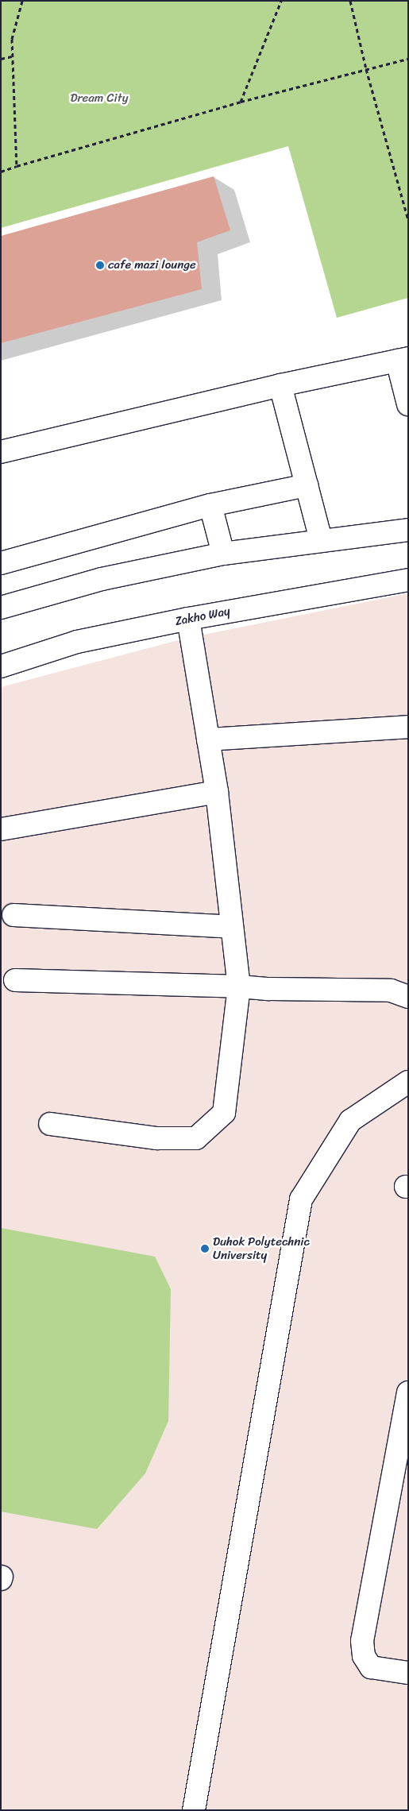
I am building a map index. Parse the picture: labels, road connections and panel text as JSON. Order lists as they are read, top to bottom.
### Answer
{
  "streets": {
    "main road": ["Zakho Way"]
  },
  "parks": ["Dream City"],
  "places": ["cafe mazi lounge", "Duhok Polytechnic University"]
}
